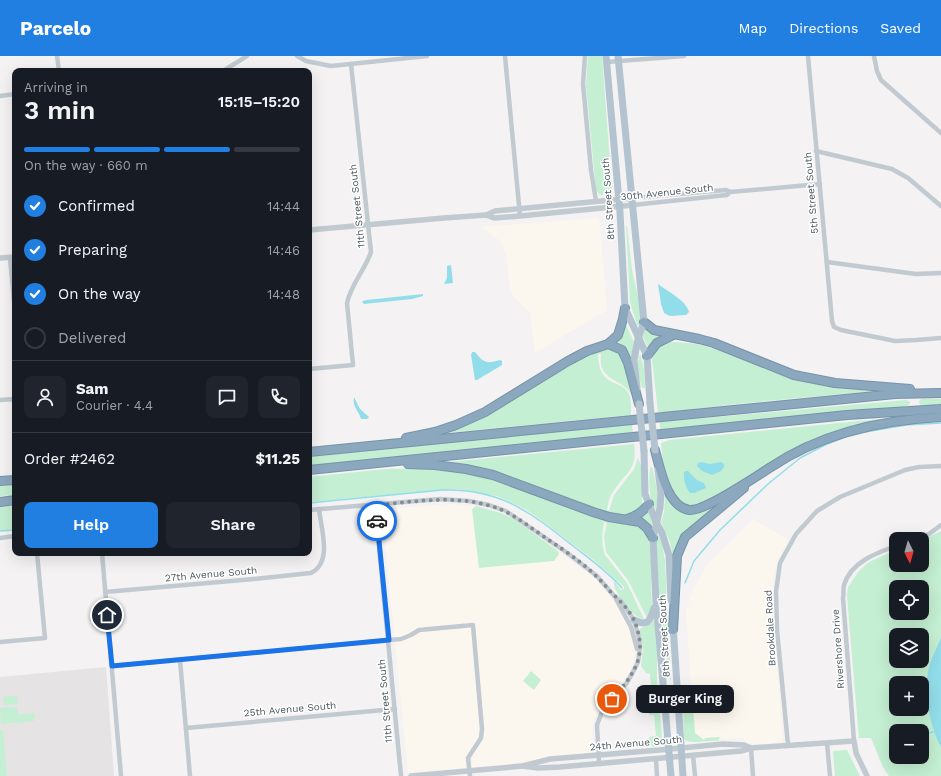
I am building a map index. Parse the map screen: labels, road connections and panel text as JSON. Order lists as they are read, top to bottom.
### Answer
{
  "streets": {
    "main road": ["8th Street South"],
    "street": [
      "30th Avenue South",
      "5th Street South",
      "11th Street South",
      "27th Avenue South",
      "Brookdale Road",
      "Rivershore Drive",
      "25th Avenue South",
      "24th Avenue South"
    ]
  },
  "crossings": [
    ["30th Avenue South", "5th Street South"],
    ["30th Avenue South", "8th Street South"],
    ["30th Avenue South", "11th Street South"],
    ["8th Street South", "24th Avenue South"],
    ["11th Street South", "25th Avenue South"],
    ["Brookdale Road", "24th Avenue South"],
    ["Rivershore Drive", "24th Avenue South"]
  ],
  "places": ["Burger King"],
  "north": "bottom",
  "page": {
    "header": "Parcelo",
    "nav": ["Map", "Directions", "Saved"],
    "heading": ["3 min", "Arriving in", "15:15–15:20"],
    "panel": [
      "Sam",
      "Courier · 4.4",
      "Order #2462",
      "$11.25"
    ],
    "bar": "On the way · 660 m",
    "list": [
      ["Confirmed", "14:44"],
      ["Preparing", "14:46"],
      ["On the way", "14:48"],
      "Delivered"
    ],
    "buttons": ["Help", "Share"],
    "map_buttons": ["+", "−"],
    "bubble": "Burger King"
  }
}
